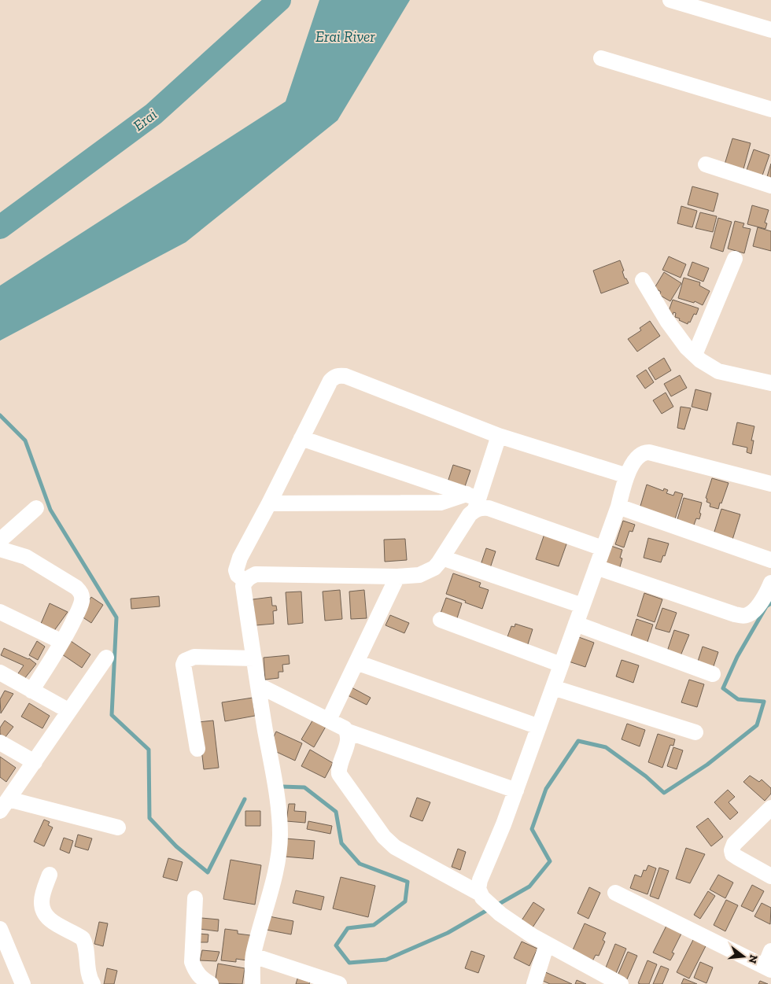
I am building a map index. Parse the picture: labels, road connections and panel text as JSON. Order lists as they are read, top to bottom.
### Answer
{
  "water": ["Erai River", "Erai"],
  "north": "right"
}
